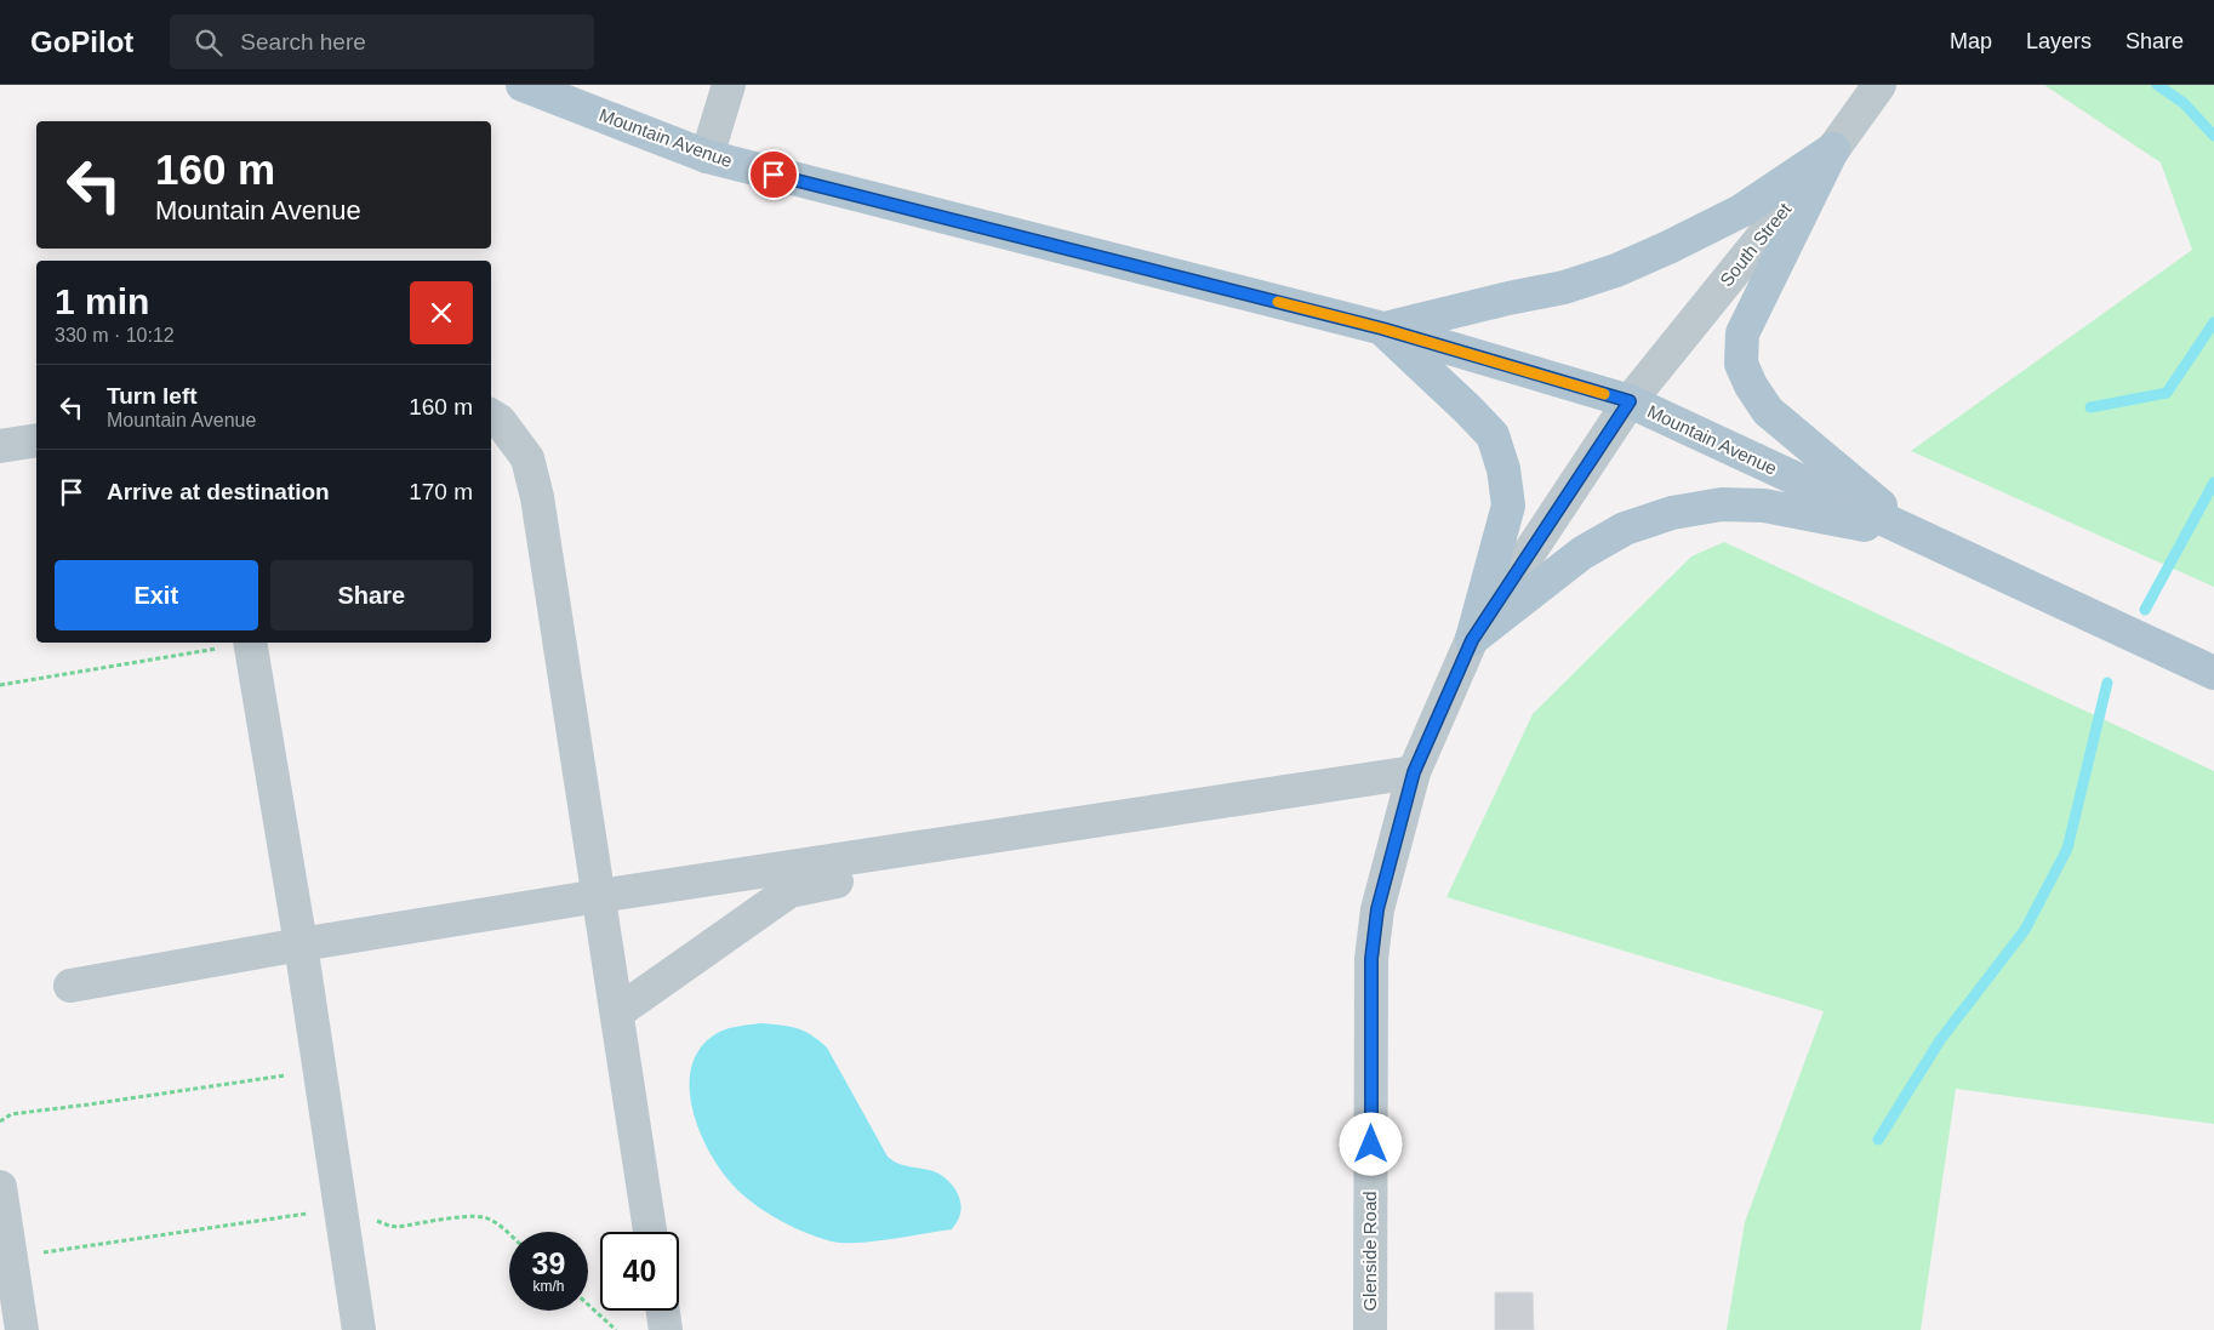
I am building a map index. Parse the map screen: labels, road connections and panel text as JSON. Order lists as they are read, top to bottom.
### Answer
{
  "streets": {
    "main road": ["Mountain Avenue"],
    "street": ["South Street", "Glenside Road"]
  },
  "crossings": [
    ["Mountain Avenue", "South Street"],
    ["Mountain Avenue", "Glenside Road"],
    ["South Street", "Glenside Road"]
  ],
  "page": {
    "header": "GoPilot",
    "search": "Search here",
    "nav": ["Map", "Layers", "Share"],
    "turn": ["160 m", "Mountain Avenue"],
    "heading": ["1 min", "330 m · 10:12"],
    "list": [
      {
        "name": "Turn left",
        "note": "Mountain Avenue",
        "value": "160 m"
      },
      {
        "name": "Arrive at destination",
        "value": "170 m"
      }
    ],
    "buttons": ["Exit", "Share"],
    "speed": "39 km/h",
    "limit": "40"
  }
}
